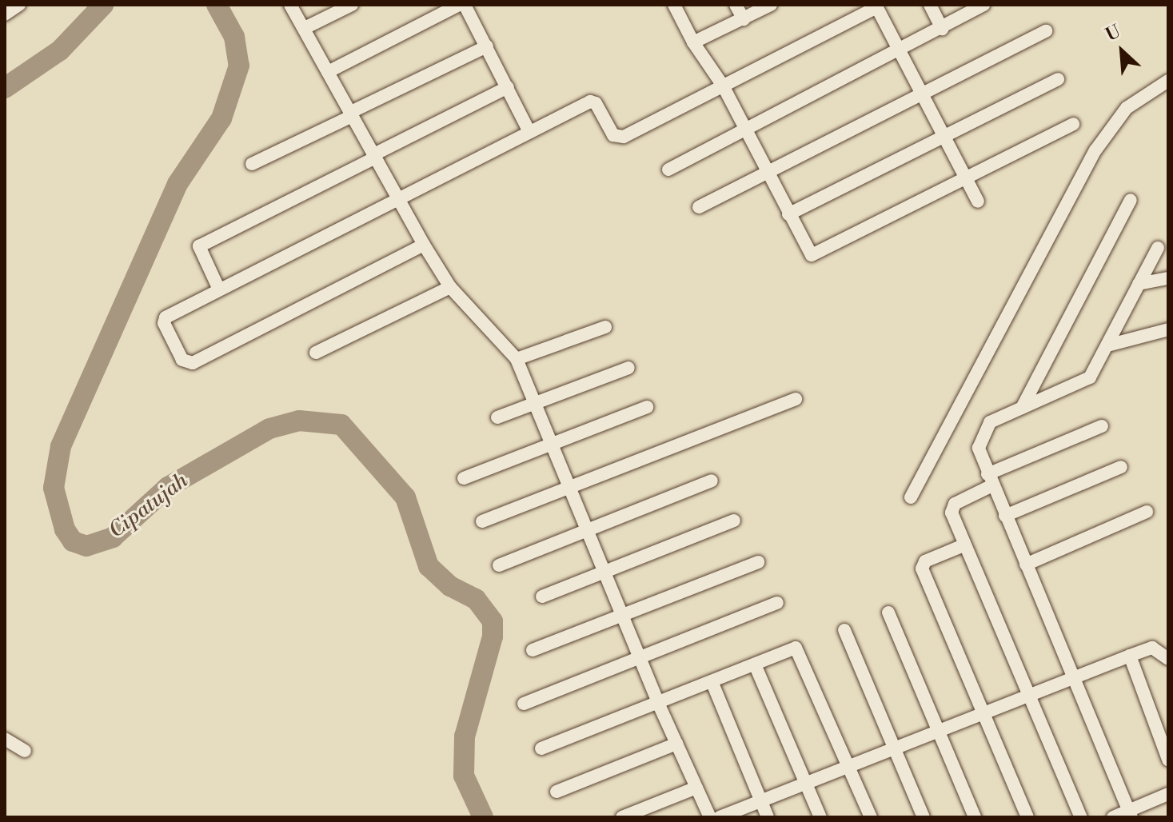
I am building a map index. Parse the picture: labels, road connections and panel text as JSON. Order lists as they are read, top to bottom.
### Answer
{
  "water": ["Cipatujah"],
  "north": "top left"
}
